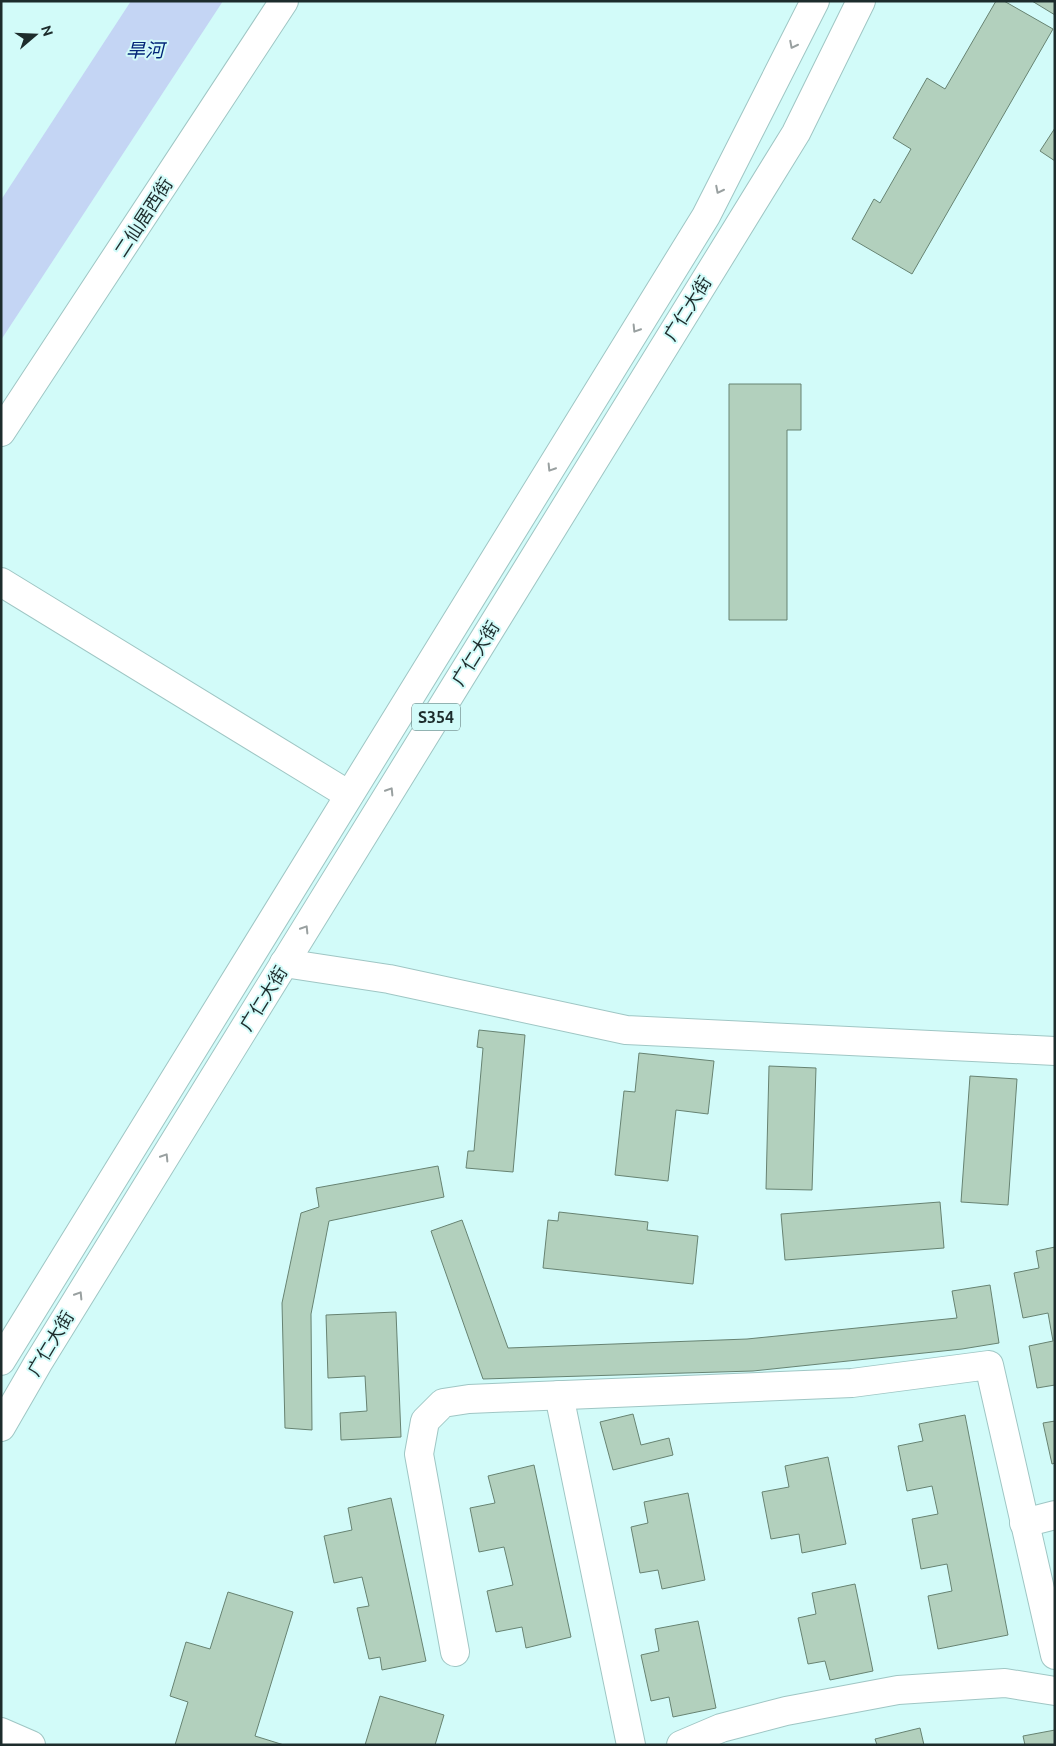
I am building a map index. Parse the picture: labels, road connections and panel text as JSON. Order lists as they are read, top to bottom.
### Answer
{
  "streets": {
    "main road": ["二仙居西街", "广仁大街", "S354"]
  },
  "water": ["旱河"],
  "north": "right"
}
